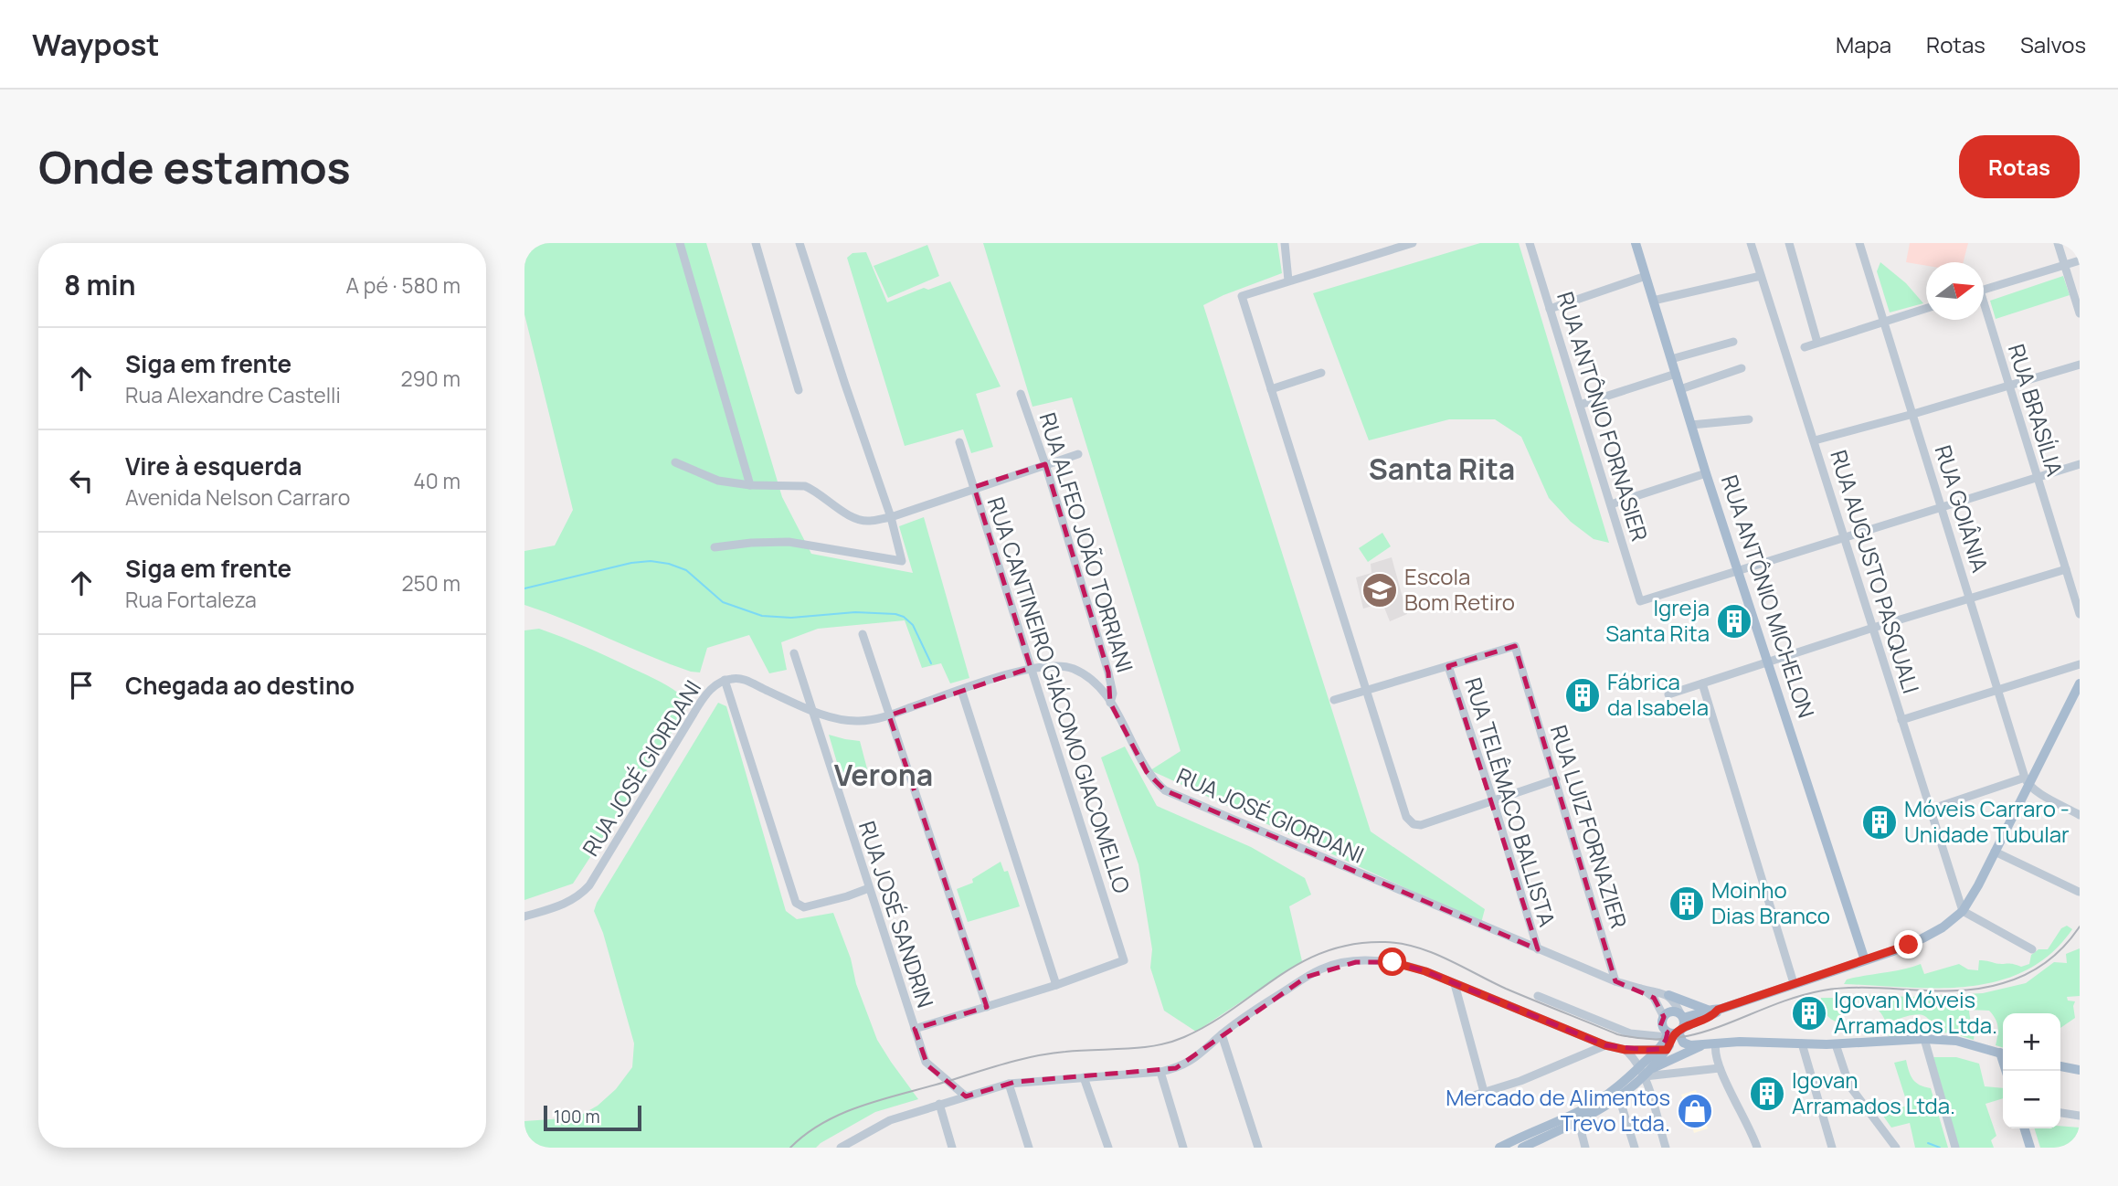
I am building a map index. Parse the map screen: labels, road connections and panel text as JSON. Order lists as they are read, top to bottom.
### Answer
{
  "streets": {
    "main road": ["RUA ANTÔNIO MICHELON"],
    "street": [
      "RUA BRASÍLIA",
      "RUA ANTÔNIO FORNASIER",
      "RUA GOIÂNIA",
      "RUA ALFEO JOÃO TORRIANI",
      "RUA AUGUSTO PASQUALI",
      "RUA CANTINEIRO GIÁCOMO GIACOMELLO",
      "RUA JOSÉ GIORDANI",
      "RUA TELÊMACO BALLISTA",
      "RUA LUIZ FORNAZIER",
      "RUA JOSÉ SANDRIN"
    ]
  },
  "crossings": [
    ["RUA ANTÔNIO FORNASIER", "RUA ANTÔNIO MICHELON"],
    ["RUA ALFEO JOÃO TORRIANI", "RUA JOSÉ GIORDANI"],
    ["RUA CANTINEIRO GIÁCOMO GIACOMELLO", "RUA JOSÉ GIORDANI"],
    ["RUA JOSÉ GIORDANI", "RUA TELÊMACO BALLISTA"],
    ["RUA JOSÉ GIORDANI", "RUA LUIZ FORNAZIER"],
    ["RUA JOSÉ GIORDANI", "RUA JOSÉ SANDRIN"],
    ["RUA TELÊMACO BALLISTA", "RUA LUIZ FORNAZIER"]
  ],
  "districts": ["Santa Rita", "Verona"],
  "places": {
    "school or university": ["Escola Bom Retiro"],
    "building": [
      "Igreja Santa Rita",
      "Fábrica da Isabela",
      "Móveis Carraro - Unidade Tubular",
      "Moinho Dias Branco",
      "Igovan Móveis Arramados Ltda.",
      "Igovan Arramados Ltda."
    ],
    "shop": ["Mercado de Alimentos Trevo Ltda."]
  },
  "scale_bar": "100 m",
  "north": "right",
  "page": {
    "header": "Waypost",
    "nav": ["Mapa", "Rotas", "Salvos"],
    "buttons": "Rotas",
    "title": "Onde estamos",
    "heading": ["8 min", "A pé · 580 m"],
    "list": [
      ["Siga em frente", "Rua Alexandre Castelli", "290 m"],
      ["Vire à esquerda", "Avenida Nelson Carraro", "40 m"],
      ["Siga em frente", "Rua Fortaleza", "250 m"],
      "Chegada ao destino"
    ],
    "map_buttons": ["+", "−"],
    "scale": "100 m"
  }
}
